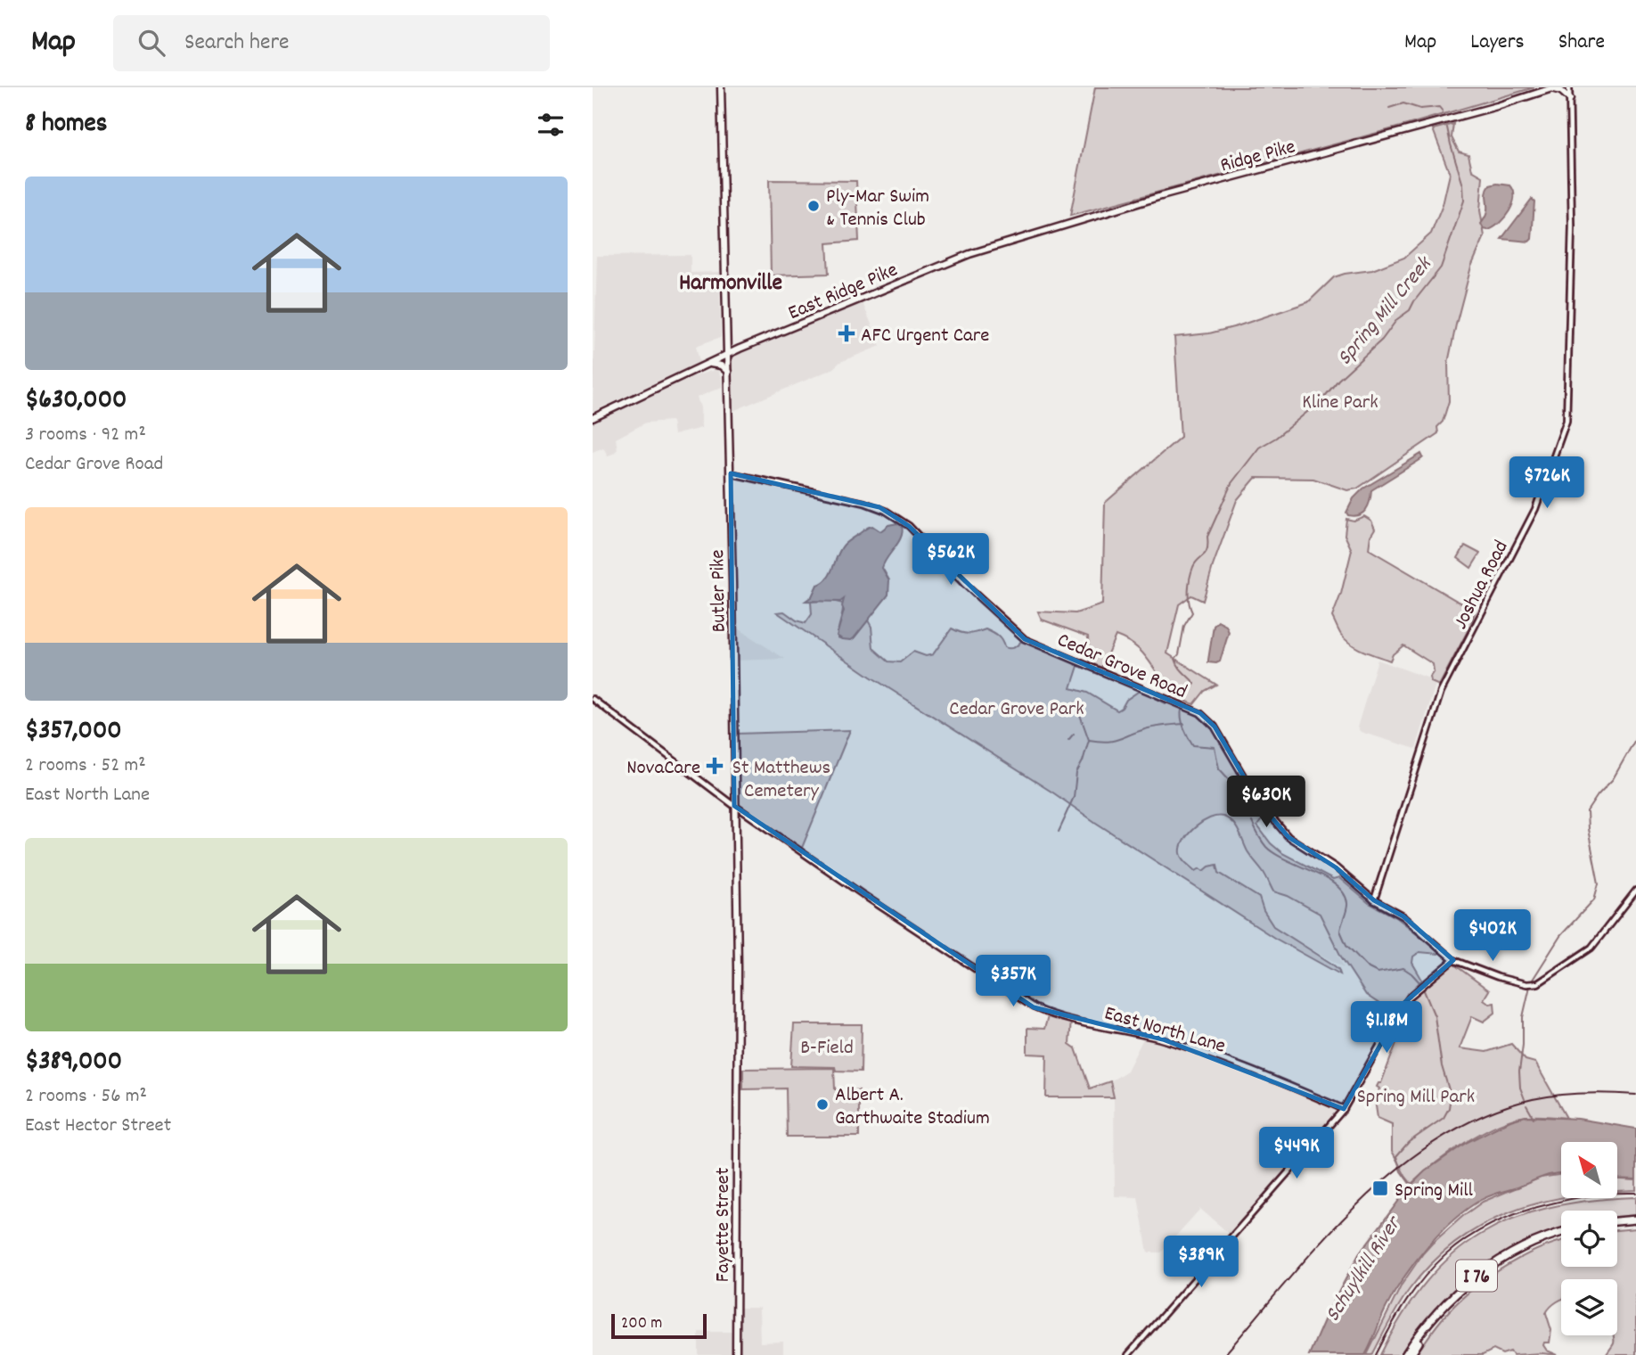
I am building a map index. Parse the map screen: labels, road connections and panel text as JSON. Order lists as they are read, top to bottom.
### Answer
{
  "streets": {
    "highway": ["I 76"],
    "main road": [
      "Ridge Pike",
      "East Ridge Pike",
      "Butler Pike",
      "Fayette Street"
    ],
    "street": ["Joshua Road", "Cedar Grove Road", "East North Lane"]
  },
  "crossings": [
    ["Ridge Pike", "East Ridge Pike"],
    ["East Ridge Pike", "Butler Pike"],
    ["Joshua Road", "Cedar Grove Road"],
    ["Butler Pike", "Cedar Grove Road"],
    ["Butler Pike", "East North Lane"],
    ["Butler Pike", "Fayette Street"]
  ],
  "districts": ["Harmonville"],
  "water": ["Spring Mill Creek", "Schuylkill River"],
  "parks": [
    "Kline Park",
    "Cedar Grove Park",
    "St Matthews Cemetery",
    "B-Field",
    "Spring Mill Park"
  ],
  "places": {
    "other": ["Ply-Mar Swim & Tennis Club", "Albert A. Garthwaite Stadium"],
    "health": ["AFC Urgent Care", "NovaCare"],
    "transit": ["Spring Mill"]
  },
  "scale_bar": "200 m",
  "north": "top left",
  "page": {
    "header": "Map",
    "search": "Search here",
    "nav": ["Map", "Layers", "Share"],
    "heading": "8 homes",
    "list": [
      {
        "name": "$630,000",
        "note": "3 rooms · 92 m² · Cedar Grove Road"
      },
      {
        "name": "$357,000",
        "note": "2 rooms · 52 m² · East North Lane"
      },
      {
        "name": "$389,000",
        "note": "2 rooms · 56 m² · East Hector Street"
      }
    ],
    "price": [
      "$726K",
      "$562K",
      "$630K",
      "$402K",
      "$357K",
      "$1.18M",
      "$449K",
      "$389K"
    ],
    "scale": "200 m"
  }
}
